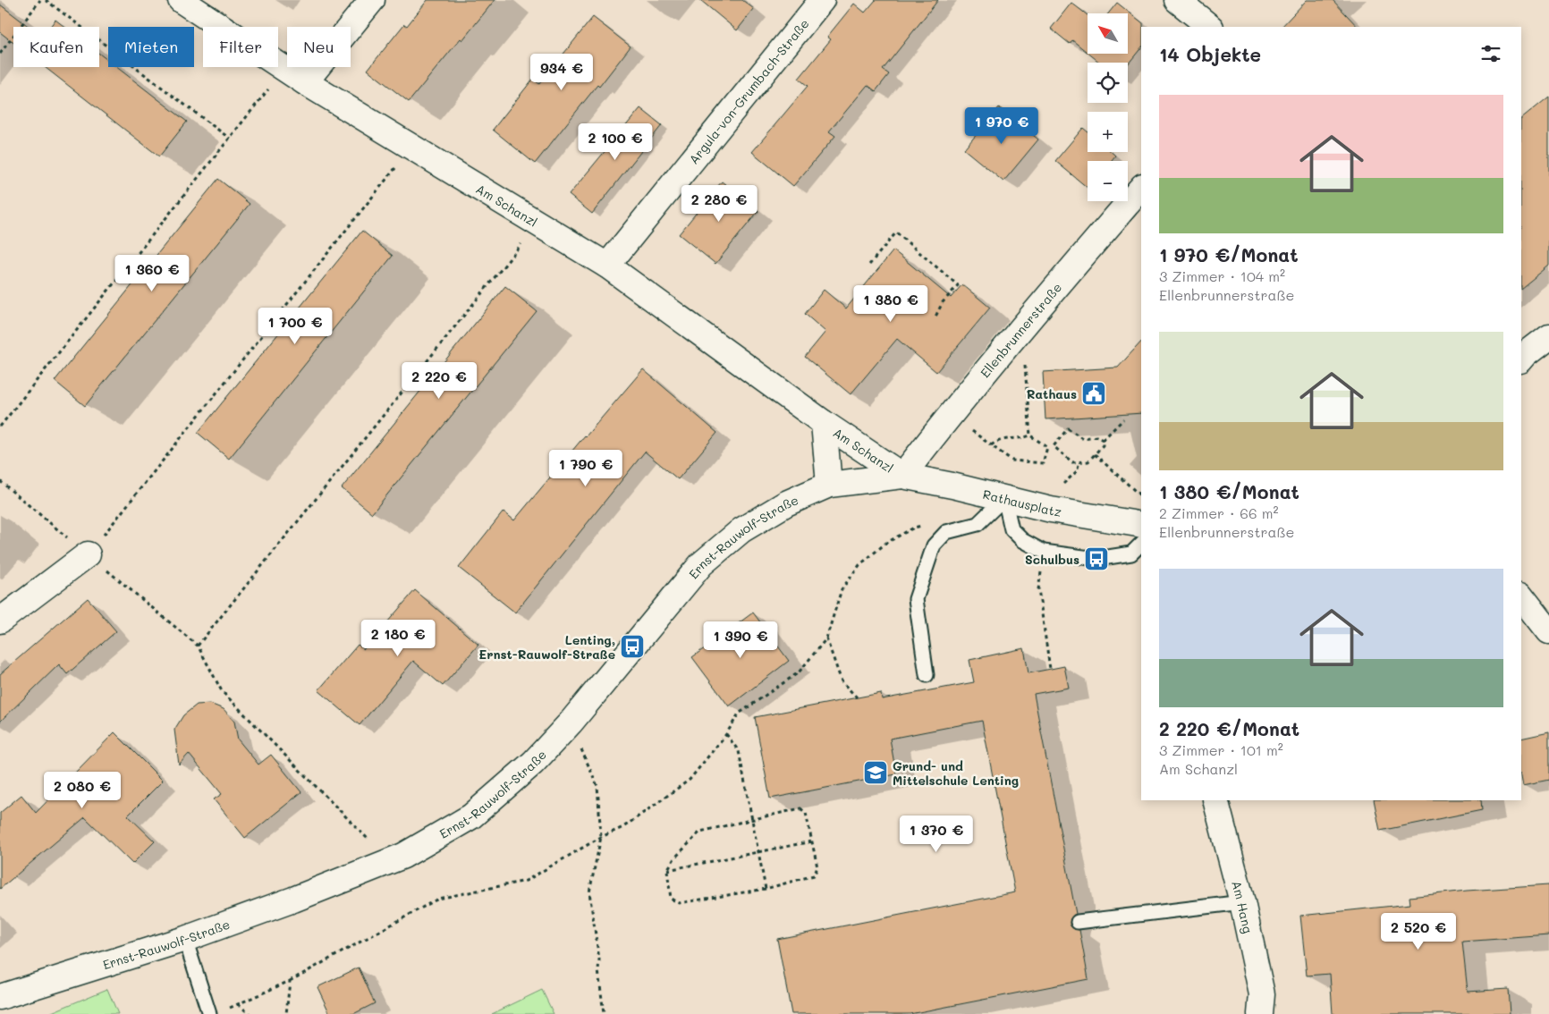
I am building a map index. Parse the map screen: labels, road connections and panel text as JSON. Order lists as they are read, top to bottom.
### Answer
{
  "streets": {
    "street": [
      "Argula-von-Grumbach-Straße",
      "Am Schanzl",
      "Ellenbrunnerstraße",
      "Rathausplatz",
      "Ernst-Rauwolf-Straße",
      "Am Hang"
    ]
  },
  "crossings": [
    ["Argula-von-Grumbach-Straße", "Am Schanzl"],
    ["Am Schanzl", "Ellenbrunnerstraße"],
    ["Am Schanzl", "Rathausplatz"],
    ["Am Schanzl", "Ernst-Rauwolf-Straße"],
    ["Ellenbrunnerstraße", "Rathausplatz"],
    ["Ellenbrunnerstraße", "Ernst-Rauwolf-Straße"],
    ["Rathausplatz", "Ernst-Rauwolf-Straße"]
  ],
  "places": {
    "public building": ["Rathaus"],
    "bus stop": ["Schulbus", "Lenting, Ernst-Rauwolf-Straße"],
    "school or university": ["Grund- und Mittelschule Lenting"]
  },
  "north": "top left",
  "page": {
    "map_buttons": ["+", "−"],
    "chip": [
      "Kaufen",
      "Mieten",
      "Filter",
      "Neu"
    ],
    "heading": "14 Objekte",
    "price": [
      "934 €",
      "1 970 €",
      "2 100 €",
      "2 280 €",
      "1 360 €",
      "1 380 €",
      "1 700 €",
      "2 220 €",
      "1 790 €",
      "2 180 €",
      "1 390 €",
      "2 080 €",
      "1 370 €",
      "2 520 €"
    ],
    "list": [
      {
        "name": "1 970 €/Monat",
        "note": "3 Zimmer · 104 m² · Ellenbrunnerstraße"
      },
      {
        "name": "1 380 €/Monat",
        "note": "2 Zimmer · 66 m² · Ellenbrunnerstraße"
      },
      {
        "name": "2 220 €/Monat",
        "note": "3 Zimmer · 101 m² · Am Schanzl"
      }
    ]
  }
}
